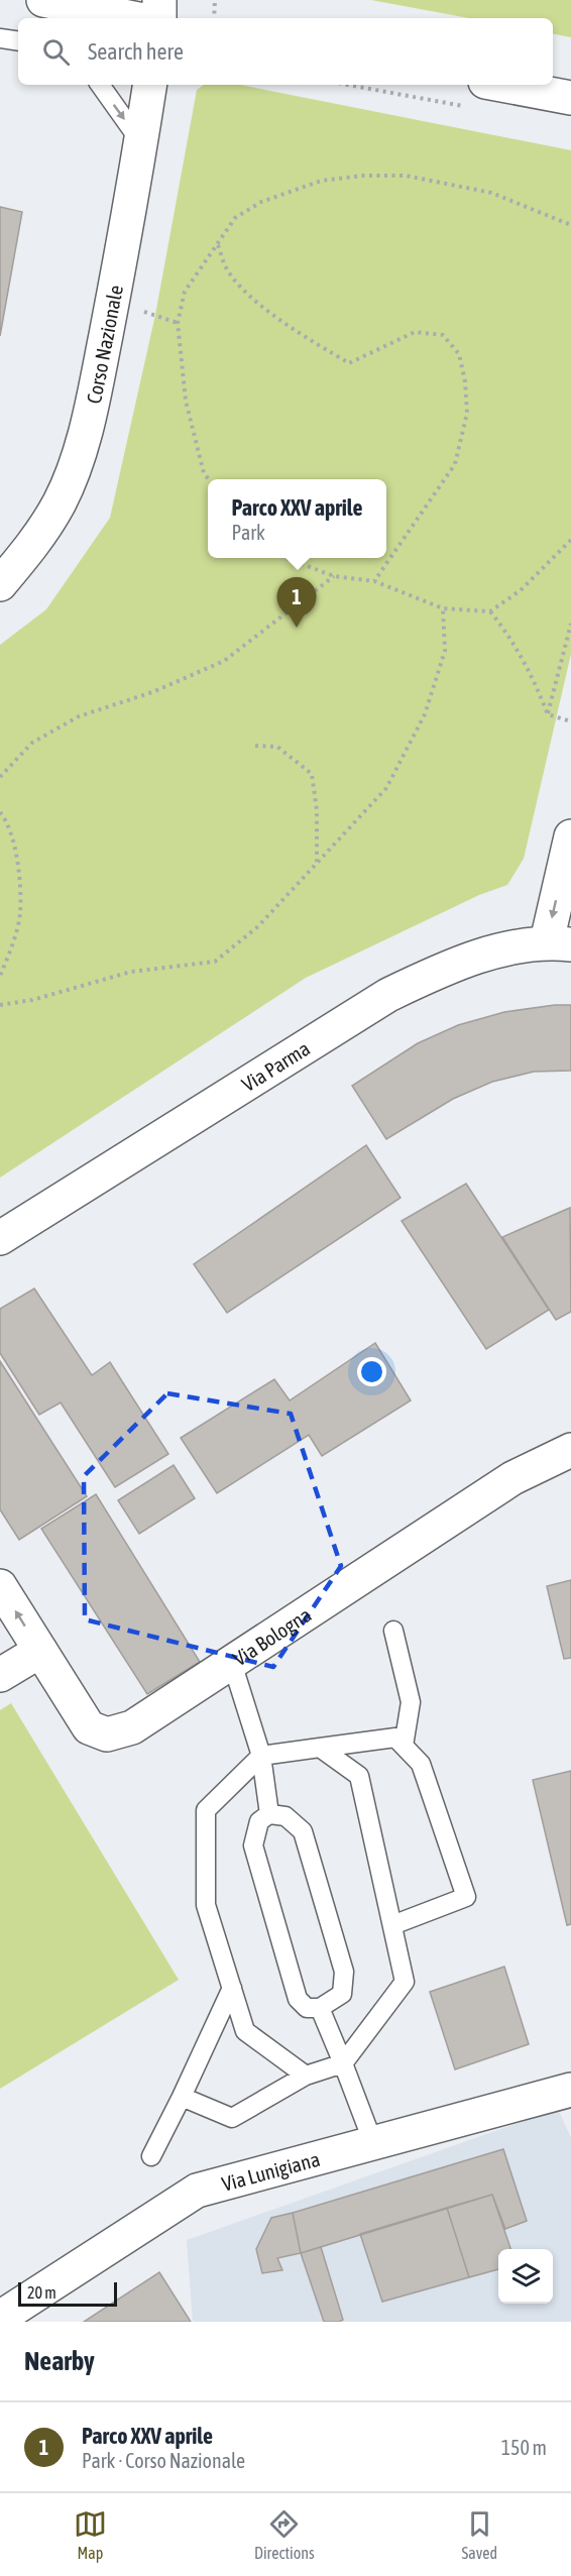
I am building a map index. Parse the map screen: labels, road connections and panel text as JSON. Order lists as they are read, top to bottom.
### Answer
{
  "streets": {
    "street": [
      "Corso Nazionale",
      "Via Parma",
      "Via Bologna",
      "Via Lunigiana"
    ]
  },
  "scale_bar": "20 m",
  "page": {
    "search": "Search here",
    "popup": ["Parco XXV aprile", "Park"],
    "pins": "1",
    "scale": "20 m",
    "heading": "Nearby",
    "list": [
      {
        "mark": "1",
        "name": "Parco XXV aprile",
        "note": "Park · Corso Nazionale",
        "value": "150 m"
      }
    ],
    "nav": ["Map", "Directions", "Saved"]
  }
}
